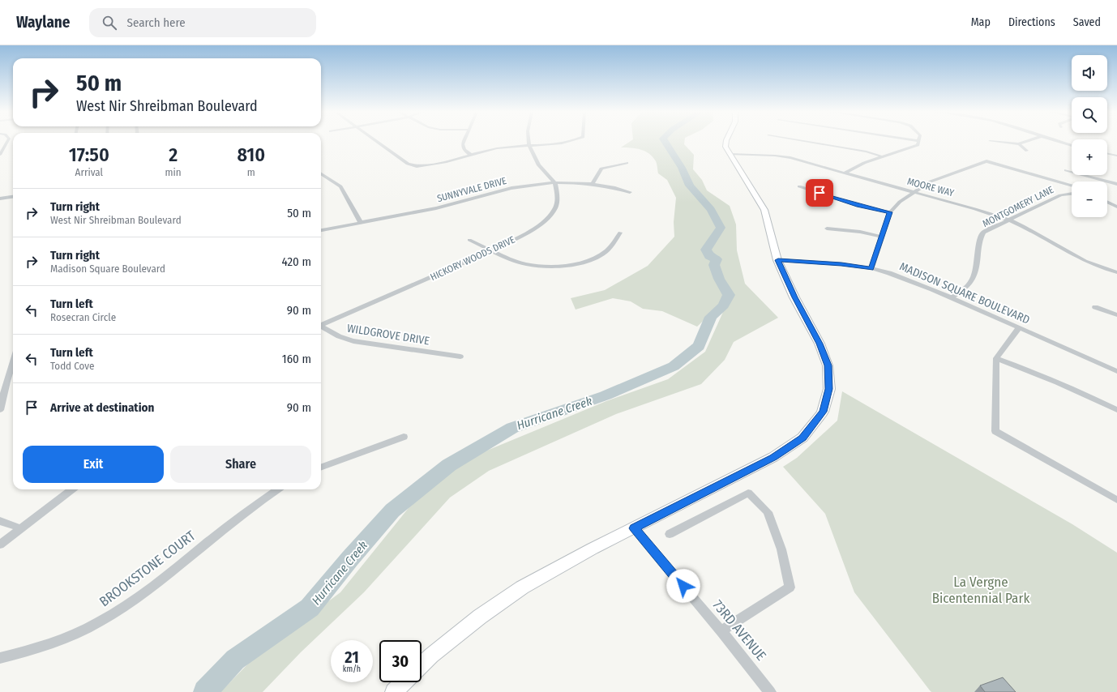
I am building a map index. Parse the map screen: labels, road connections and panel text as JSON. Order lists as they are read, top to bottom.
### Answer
{
  "streets": {
    "street": [
      "MOORE WAY",
      "SUNNYVALE DRIVE",
      "MONTGOMERY LANE",
      "HICKORY WOODS DRIVE",
      "MADISON SQUARE BOULEVARD",
      "WILDGROVE DRIVE",
      "BROOKSTONE COURT",
      "73RD AVENUE"
    ]
  },
  "crossings": [
    ["MOORE WAY", "MONTGOMERY LANE"],
    ["SUNNYVALE DRIVE", "HICKORY WOODS DRIVE"],
    ["MONTGOMERY LANE", "MADISON SQUARE BOULEVARD"]
  ],
  "water": ["Hurricane Creek"],
  "parks": ["La Vergne Bicentennial Park"],
  "page": {
    "header": "Waylane",
    "search": "Search here",
    "nav": ["Map", "Directions", "Saved"],
    "map_buttons": ["+", "−"],
    "turn": ["50 m", "West Nir Shreibman Boulevard"],
    "eta": [
      "17:50",
      "Arrival",
      "2",
      "min",
      "810",
      "m"
    ],
    "list": [
      {
        "name": "Turn right",
        "note": "West Nir Shreibman Boulevard",
        "value": "50 m"
      },
      {
        "name": "Turn right",
        "note": "Madison Square Boulevard",
        "value": "420 m"
      },
      {
        "name": "Turn left",
        "note": "Rosecran Circle",
        "value": "90 m"
      },
      {
        "name": "Turn left",
        "note": "Todd Cove",
        "value": "160 m"
      },
      {
        "name": "Arrive at destination",
        "value": "90 m"
      }
    ],
    "buttons": ["Exit", "Share"],
    "speed": "21 km/h",
    "limit": "30"
  }
}
